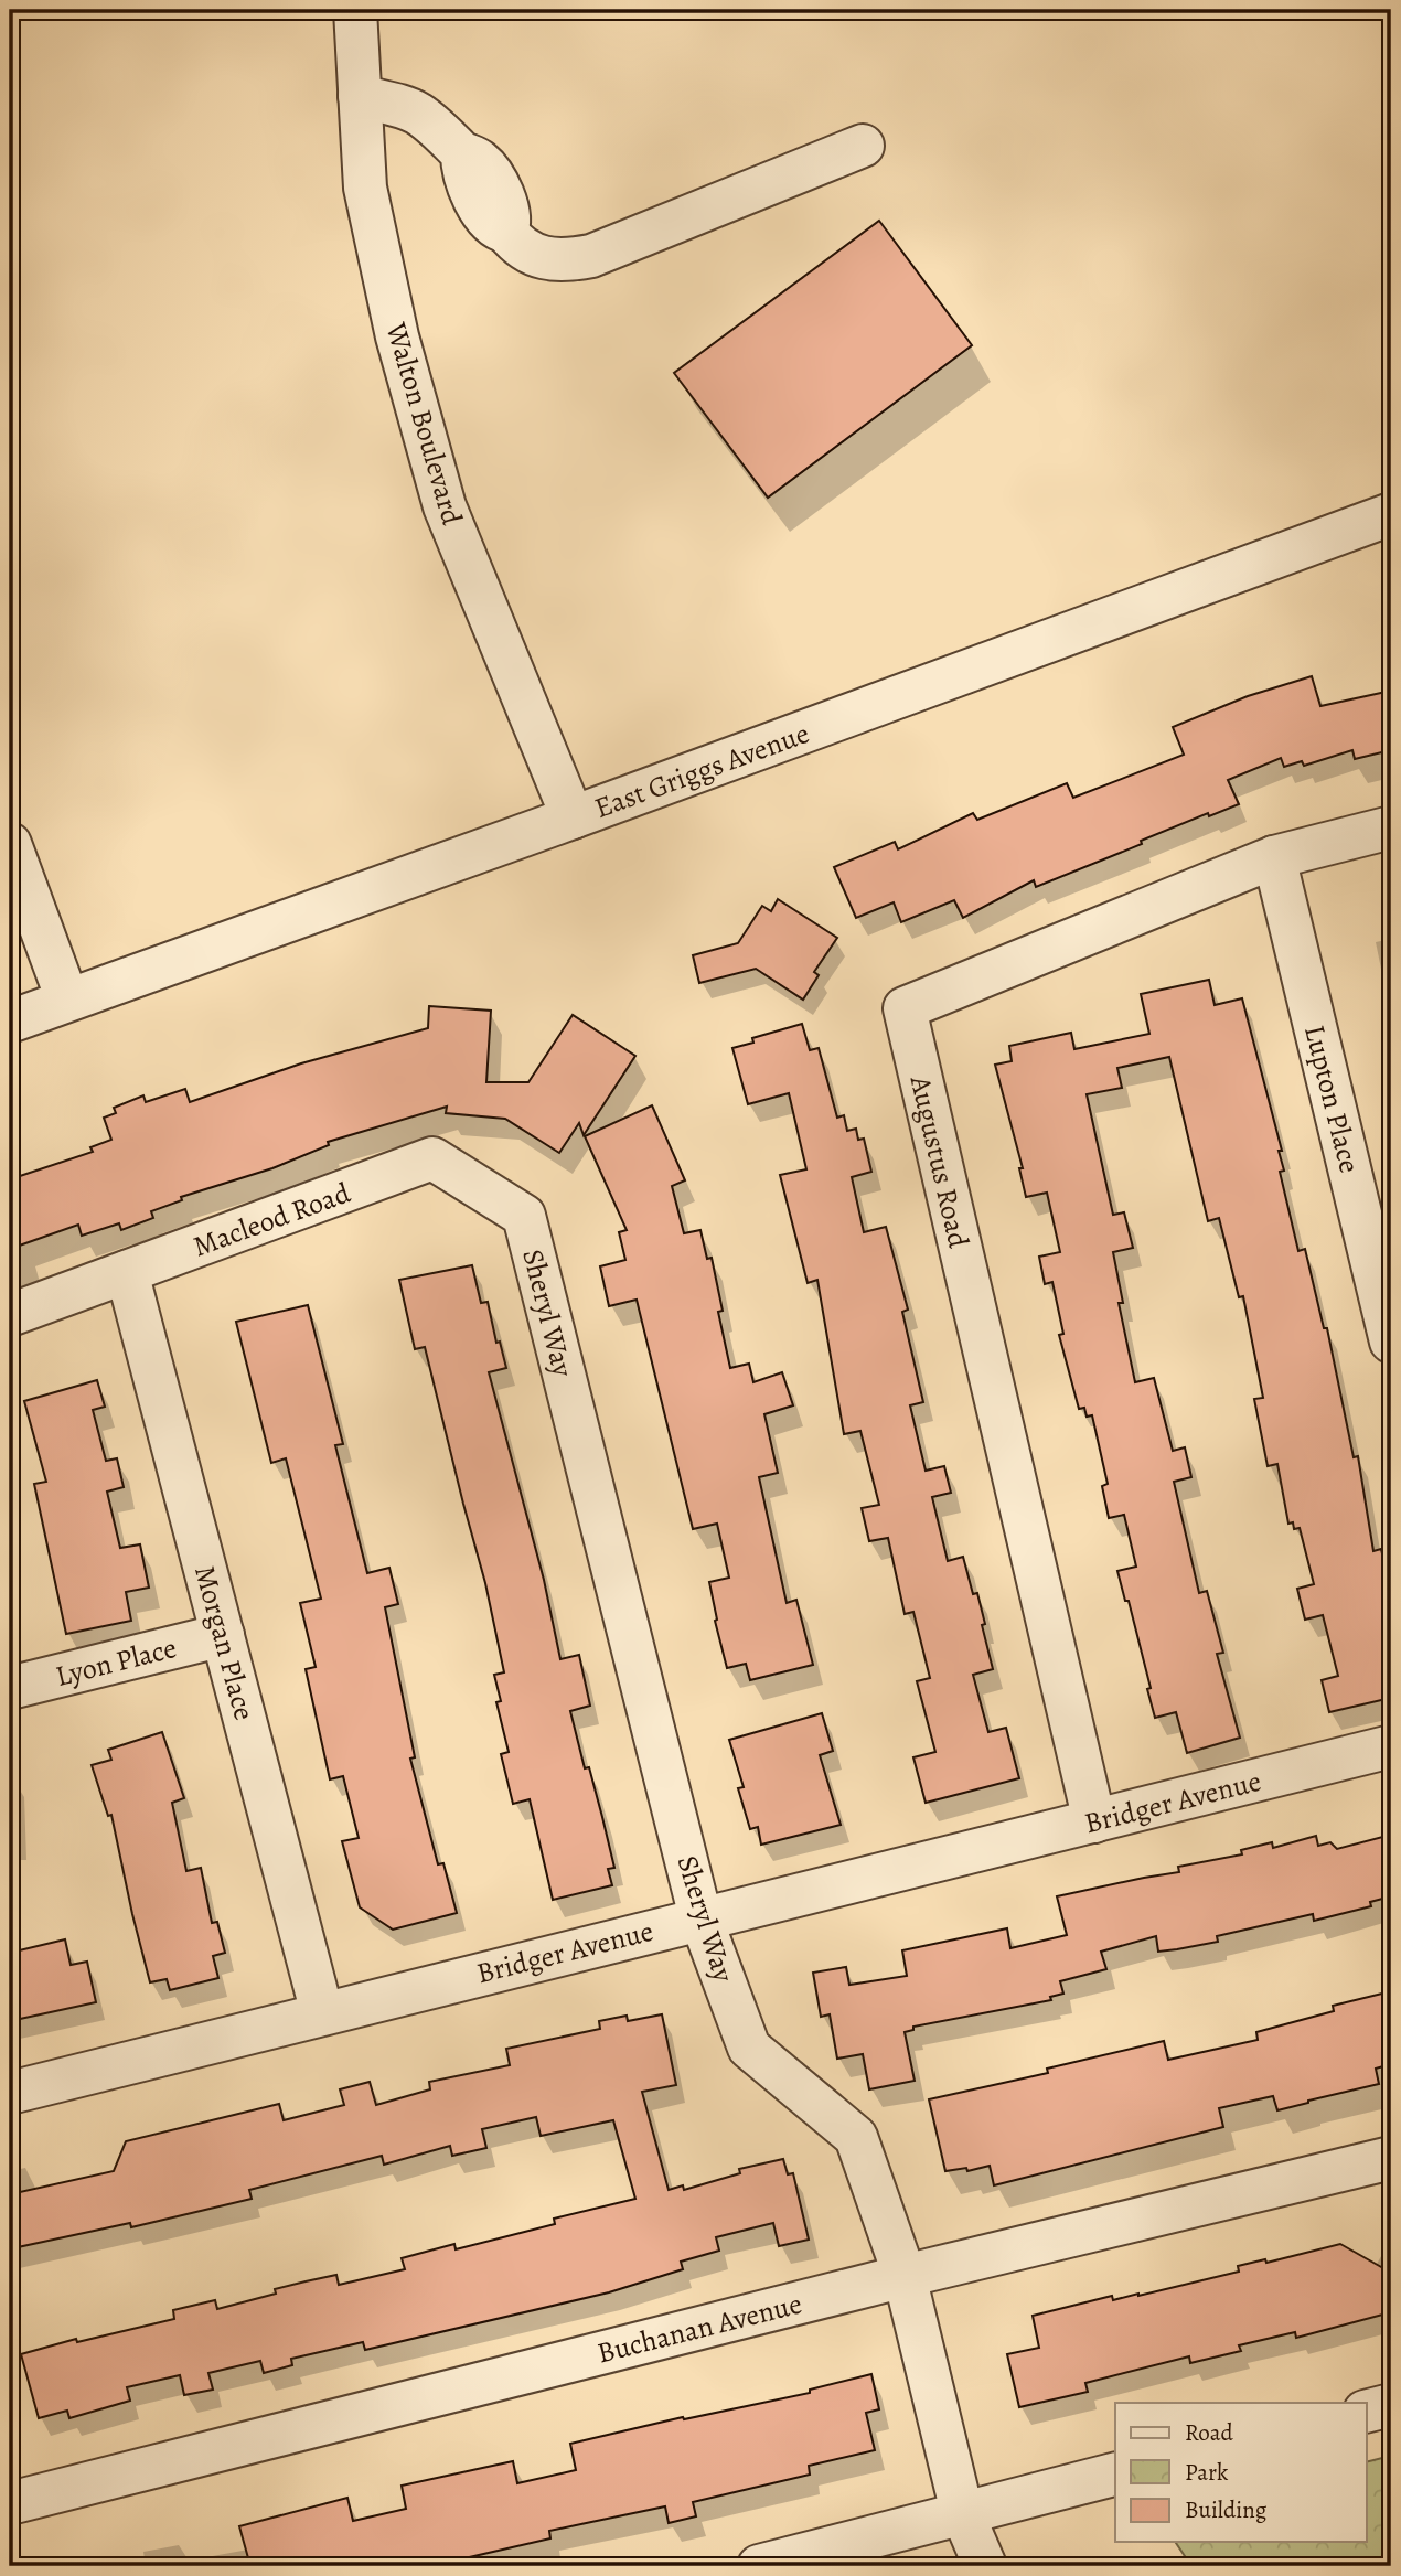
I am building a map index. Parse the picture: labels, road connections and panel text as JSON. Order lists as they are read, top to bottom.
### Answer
{
  "streets": {
    "street": [
      "Walton Boulevard",
      "East Griggs Avenue",
      "Lupton Place",
      "Augustus Road",
      "Macleod Road",
      "Sheryl Way",
      "Morgan Place",
      "Lyon Place",
      "Bridger Avenue",
      "Buchanan Avenue"
    ]
  },
  "crossings": [
    ["Walton Boulevard", "East Griggs Avenue"],
    ["Lupton Place", "Augustus Road"],
    ["Augustus Road", "Bridger Avenue"],
    ["Macleod Road", "Sheryl Way"],
    ["Macleod Road", "Morgan Place"],
    ["Sheryl Way", "Bridger Avenue"],
    ["Sheryl Way", "Buchanan Avenue"],
    ["Morgan Place", "Lyon Place"],
    ["Morgan Place", "Bridger Avenue"]
  ],
  "legend": ["Road", "Park", "Building"]
}
